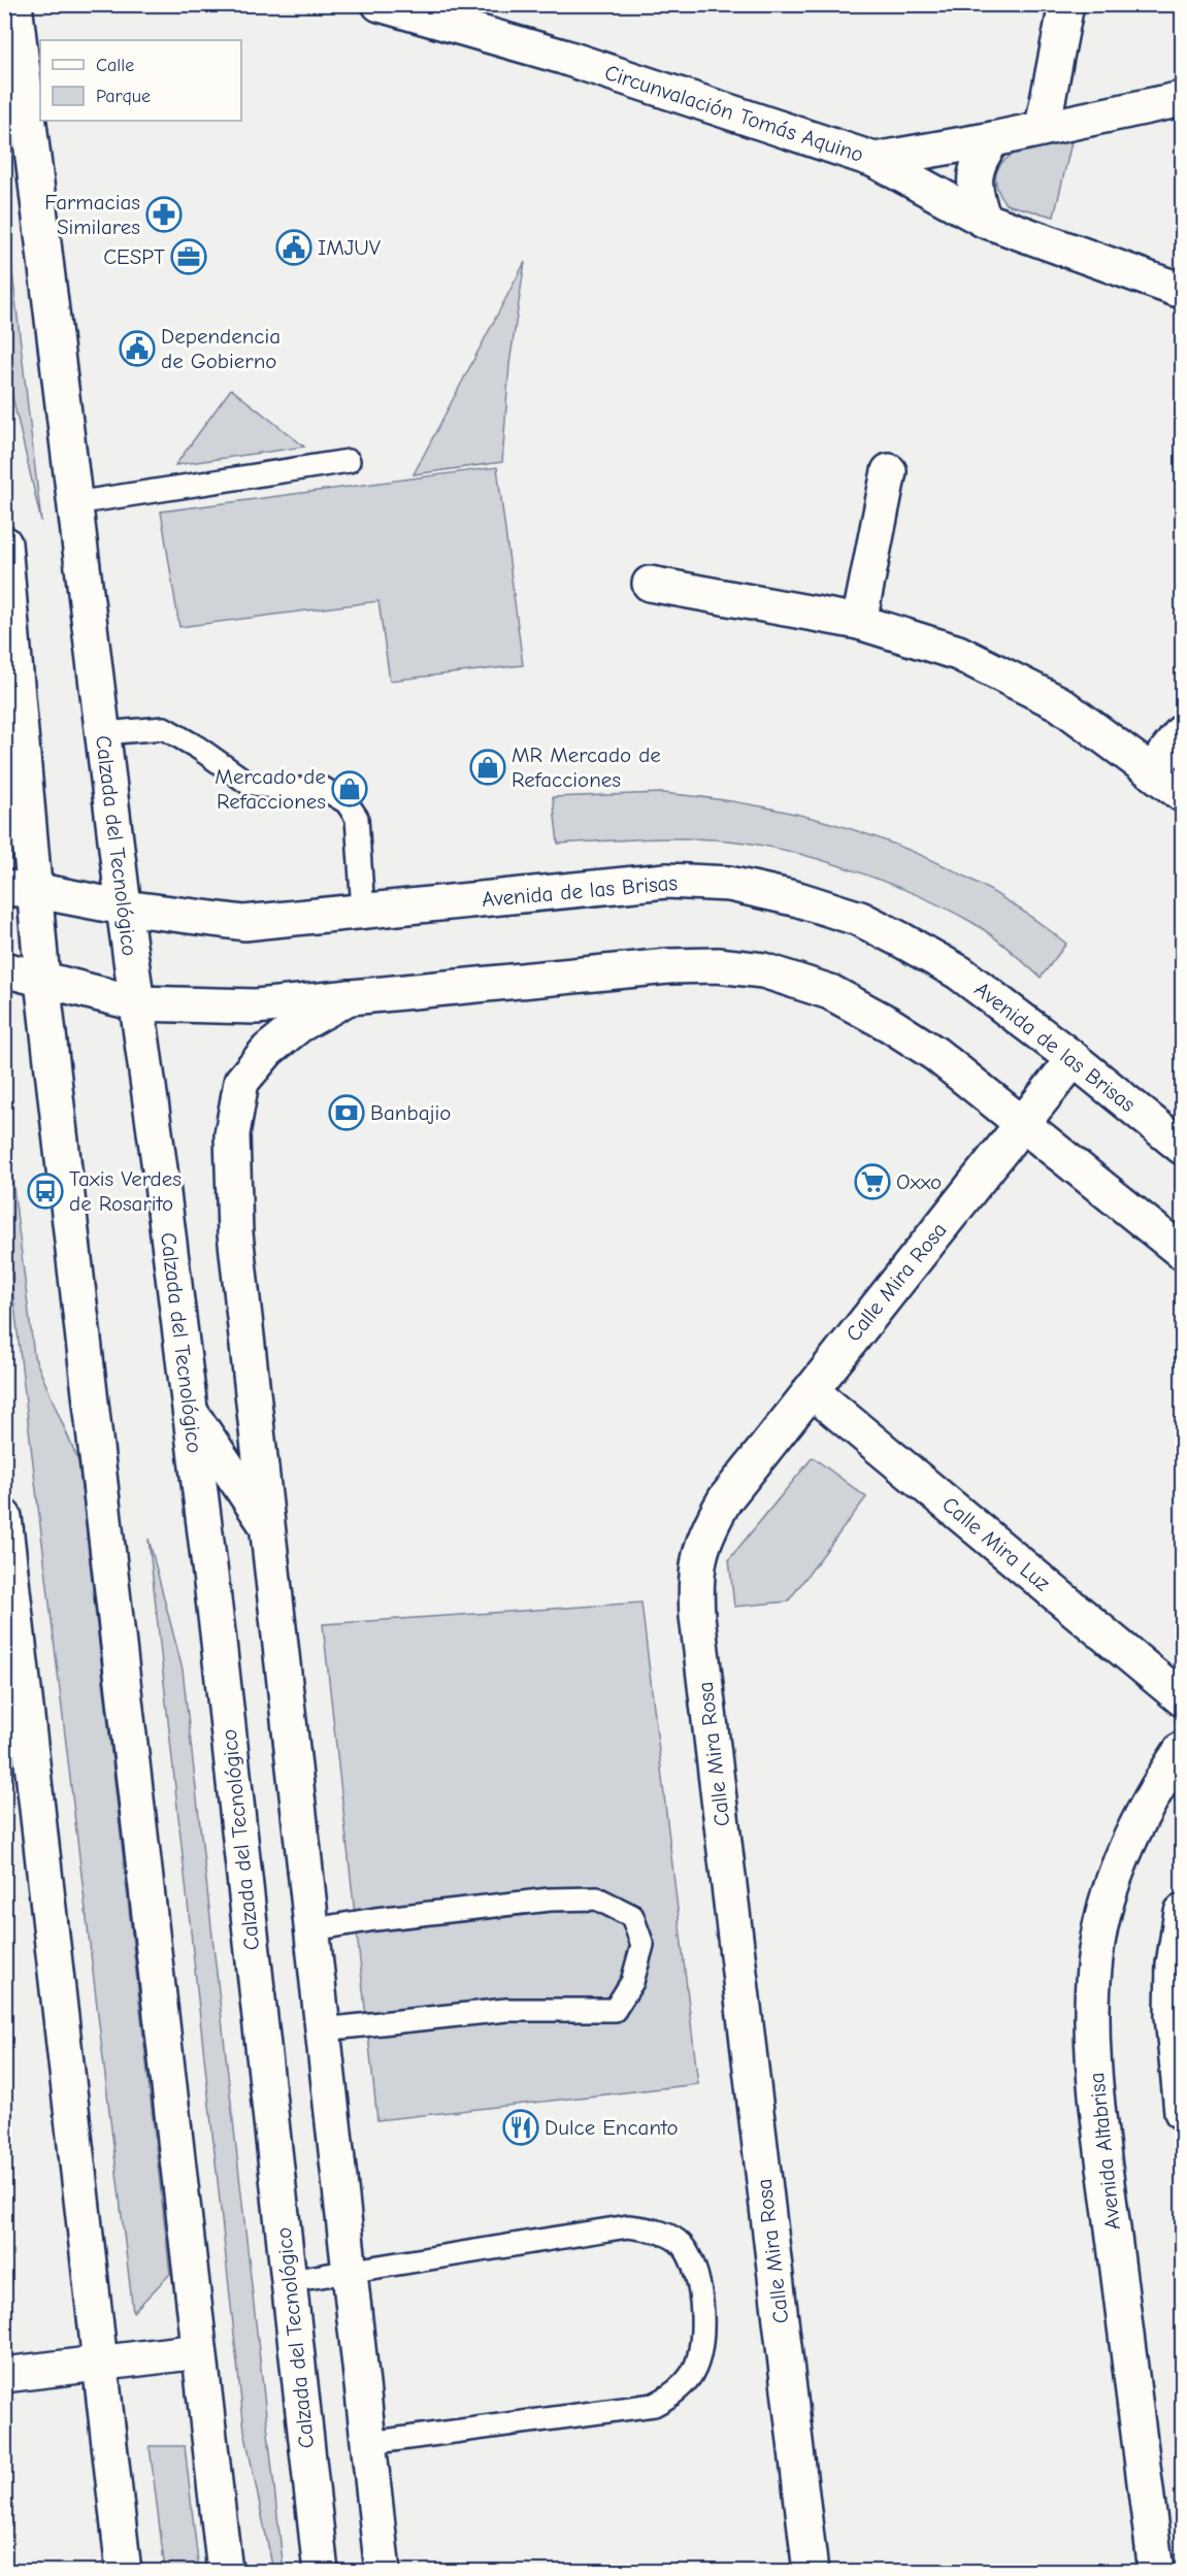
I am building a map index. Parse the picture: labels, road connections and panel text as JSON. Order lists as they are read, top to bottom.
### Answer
{
  "streets": {
    "street": [
      "Circunvalación Tomás Aquino",
      "Calzada del Tecnológico",
      "Avenida de las Brisas",
      "Calle Mira Rosa",
      "Calle Mira Luz",
      "Avenida Altabrisa"
    ]
  },
  "crossings": [
    ["Calzada del Tecnológico", "Avenida de las Brisas"],
    ["Avenida de las Brisas", "Calle Mira Rosa"],
    ["Calle Mira Rosa", "Calle Mira Luz"]
  ],
  "places": {
    "pharmacy": ["Farmacias Similares"],
    "public building": ["IMJUV", "Dependencia de Gobierno"],
    "office": ["CESPT"],
    "shop": ["MR Mercado de Refacciones", "Mercado de Refacciones"],
    "bank": ["Banbajio"],
    "supermarket": ["Oxxo"],
    "bus stop": ["Taxis Verdes de Rosarito"],
    "restaurant": ["Dulce Encanto"]
  },
  "legend": ["Calle", "Parque"]
}
